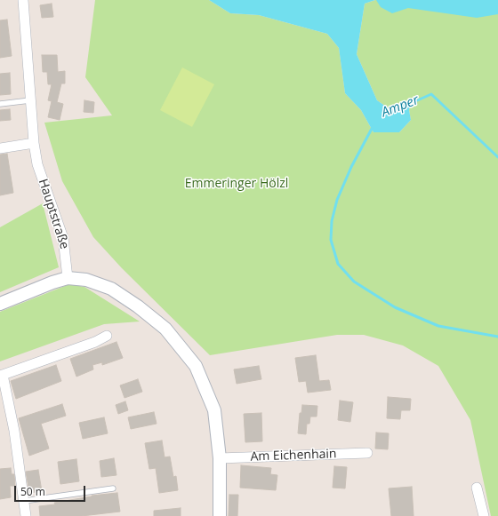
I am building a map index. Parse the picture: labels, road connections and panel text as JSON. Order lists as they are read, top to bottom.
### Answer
{
  "streets": {
    "street": ["Hauptstraße", "Am Eichenhain"]
  },
  "water": ["Amper"],
  "parks": ["Emmeringer Hölzl"],
  "scale_bar": "50 m"
}
